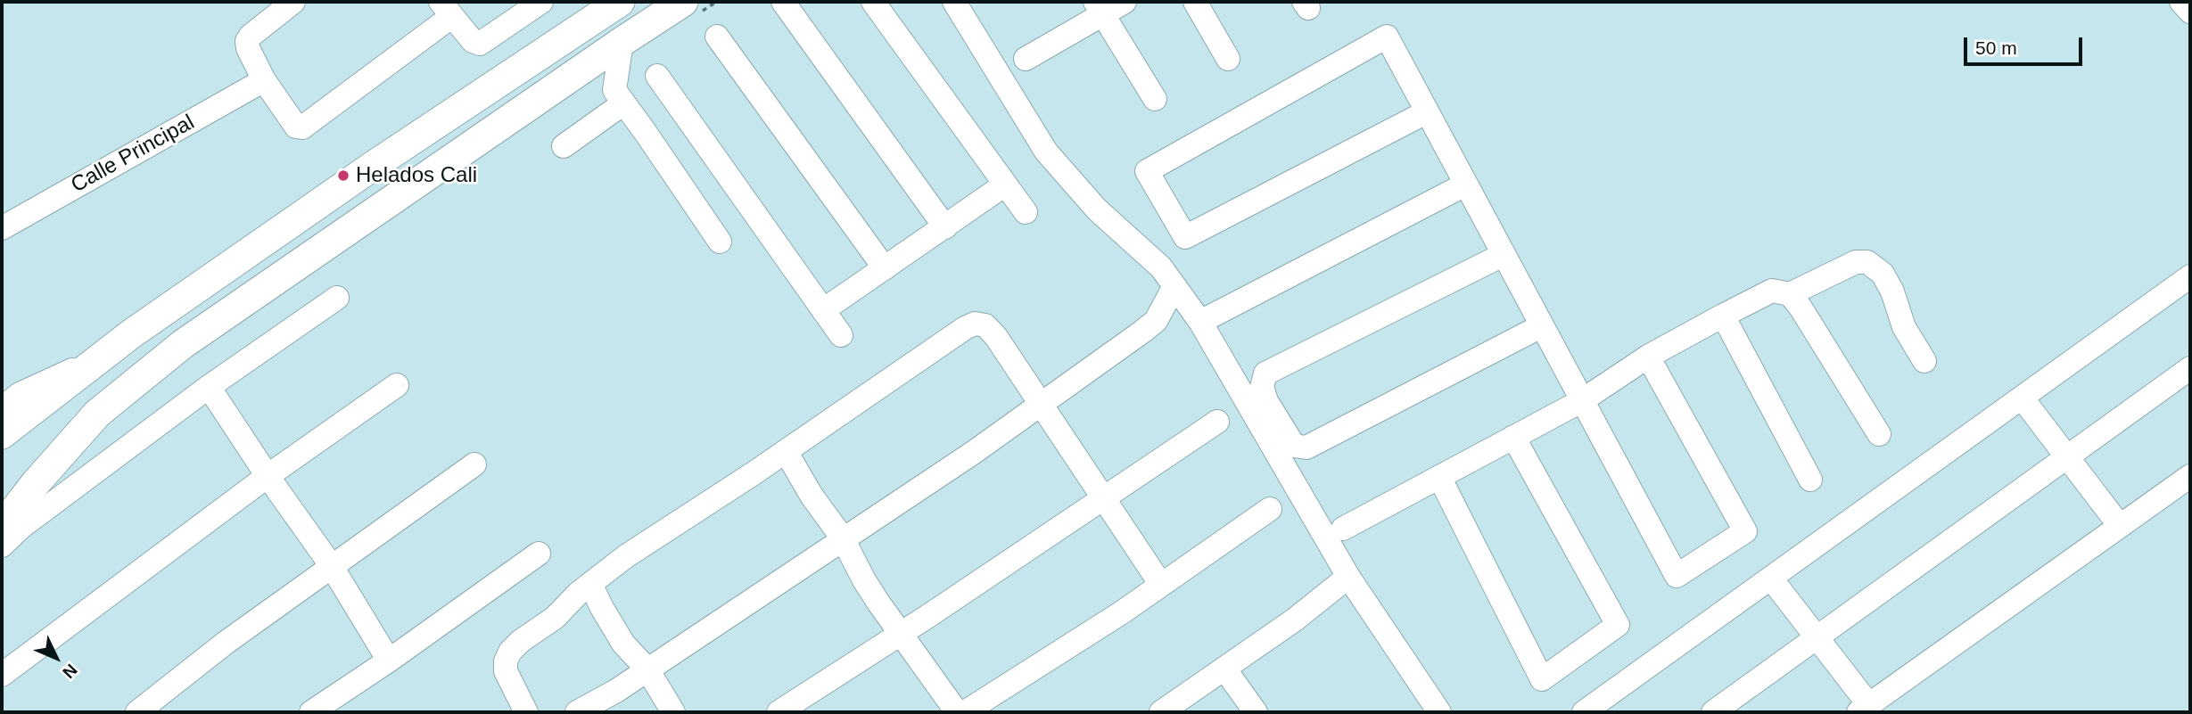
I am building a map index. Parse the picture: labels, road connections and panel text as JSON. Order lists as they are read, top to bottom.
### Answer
{
  "streets": {
    "street": ["Calle Principal"]
  },
  "places": ["Helados Cali"],
  "scale_bar": "50 m",
  "north": "bottom right"
}
